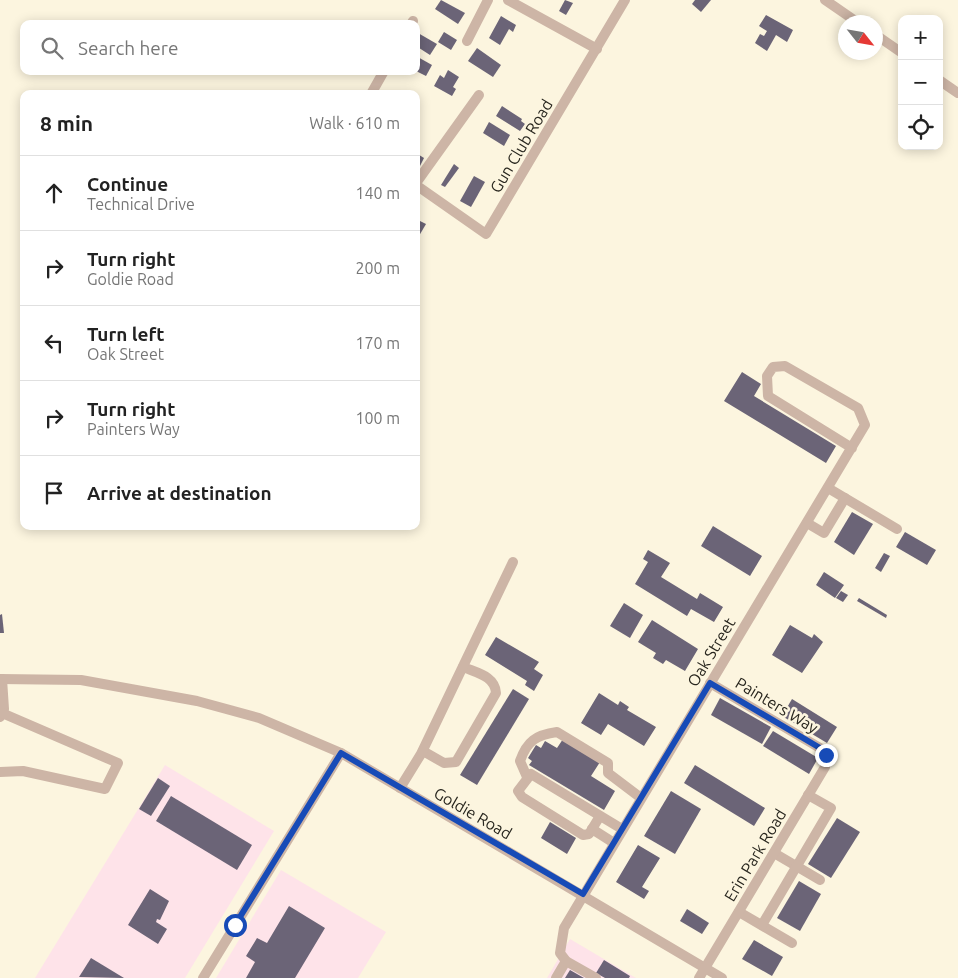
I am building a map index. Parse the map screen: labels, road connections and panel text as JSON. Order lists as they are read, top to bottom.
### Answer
{
  "streets": {
    "street": [
      "Gun Club Road",
      "Oak Street",
      "Painters Way",
      "Goldie Road",
      "Erin Park Road"
    ]
  },
  "crossings": [
    ["Oak Street", "Painters Way"],
    ["Oak Street", "Goldie Road"],
    ["Painters Way", "Erin Park Road"],
    ["Goldie Road", "Erin Park Road"]
  ],
  "north": "bottom right",
  "page": {
    "map_buttons": ["+", "−"],
    "search": "Search here",
    "heading": ["8 min", "Walk · 610 m"],
    "list": [
      ["Continue", "Technical Drive", "140 m"],
      ["Turn right", "Goldie Road", "200 m"],
      ["Turn left", "Oak Street", "170 m"],
      ["Turn right", "Painters Way", "100 m"],
      "Arrive at destination"
    ]
  }
}
